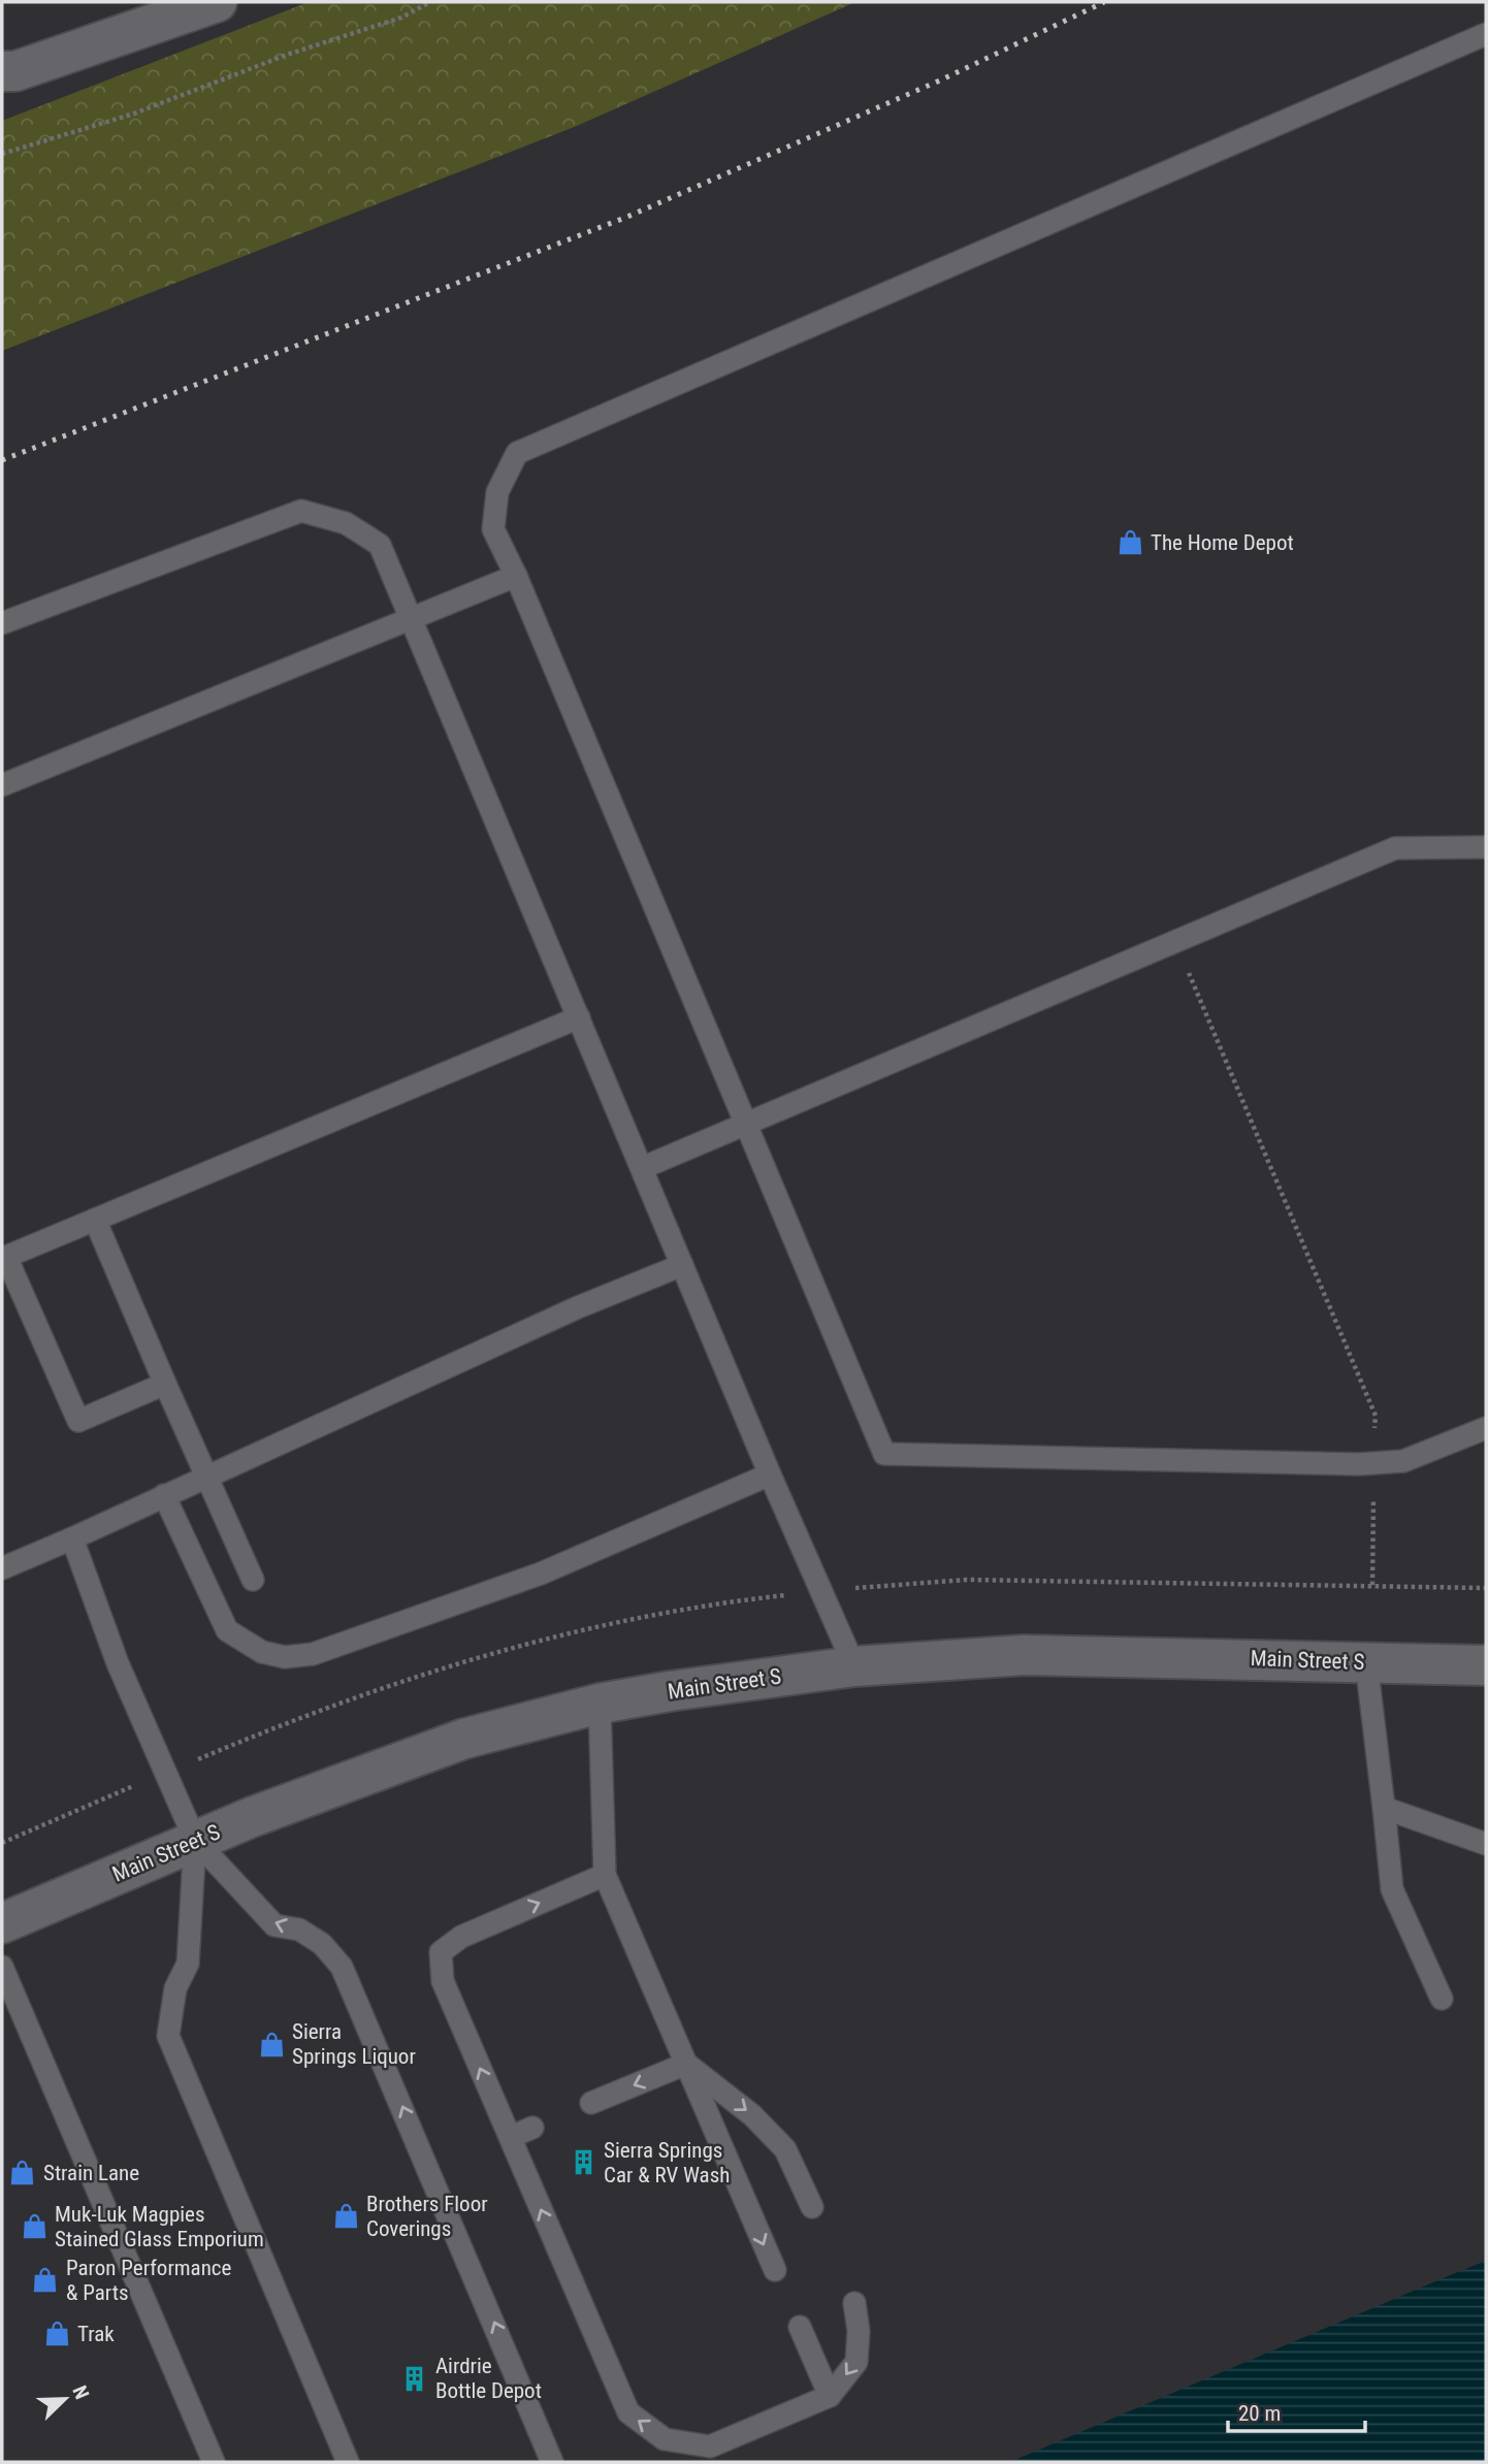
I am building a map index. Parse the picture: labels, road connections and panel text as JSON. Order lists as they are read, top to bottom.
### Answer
{
  "streets": {
    "main road": ["Main Street S"]
  },
  "places": {
    "shop": [
      "The Home Depot",
      "Sierra Springs Liquor",
      "Strain Lane",
      "Brothers Floor Coverings",
      "Muk-Luk Magpies Stained Glass Emporium",
      "Paron Performance & Parts",
      "Trak"
    ],
    "building": ["Sierra Springs Car & RV Wash", "Airdrie Bottle Depot"]
  },
  "scale_bar": "20 m",
  "north": "top right"
}
